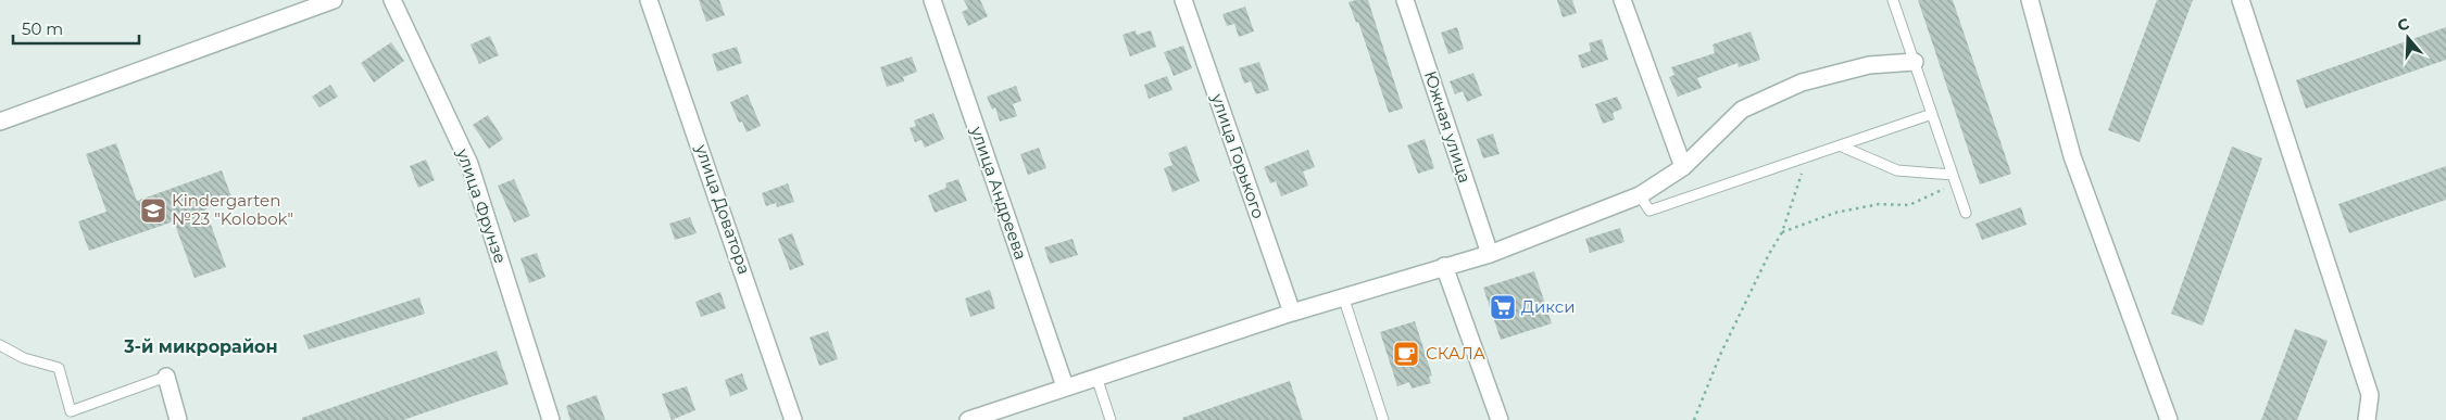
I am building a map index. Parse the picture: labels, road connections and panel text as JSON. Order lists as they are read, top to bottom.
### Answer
{
  "streets": {
    "street": [
      "Южная улица",
      "улица Горького",
      "улица Андреева",
      "улица Фрунзе",
      "улица Доватора"
    ]
  },
  "districts": ["3-й микрорайон"],
  "places": {
    "school or university": ["Kindergarten №23 \"Kolobok\""],
    "supermarket": ["Дикси"],
    "cafe": ["СКАЛА"]
  },
  "scale_bar": "50 m",
  "north": "top"
}
